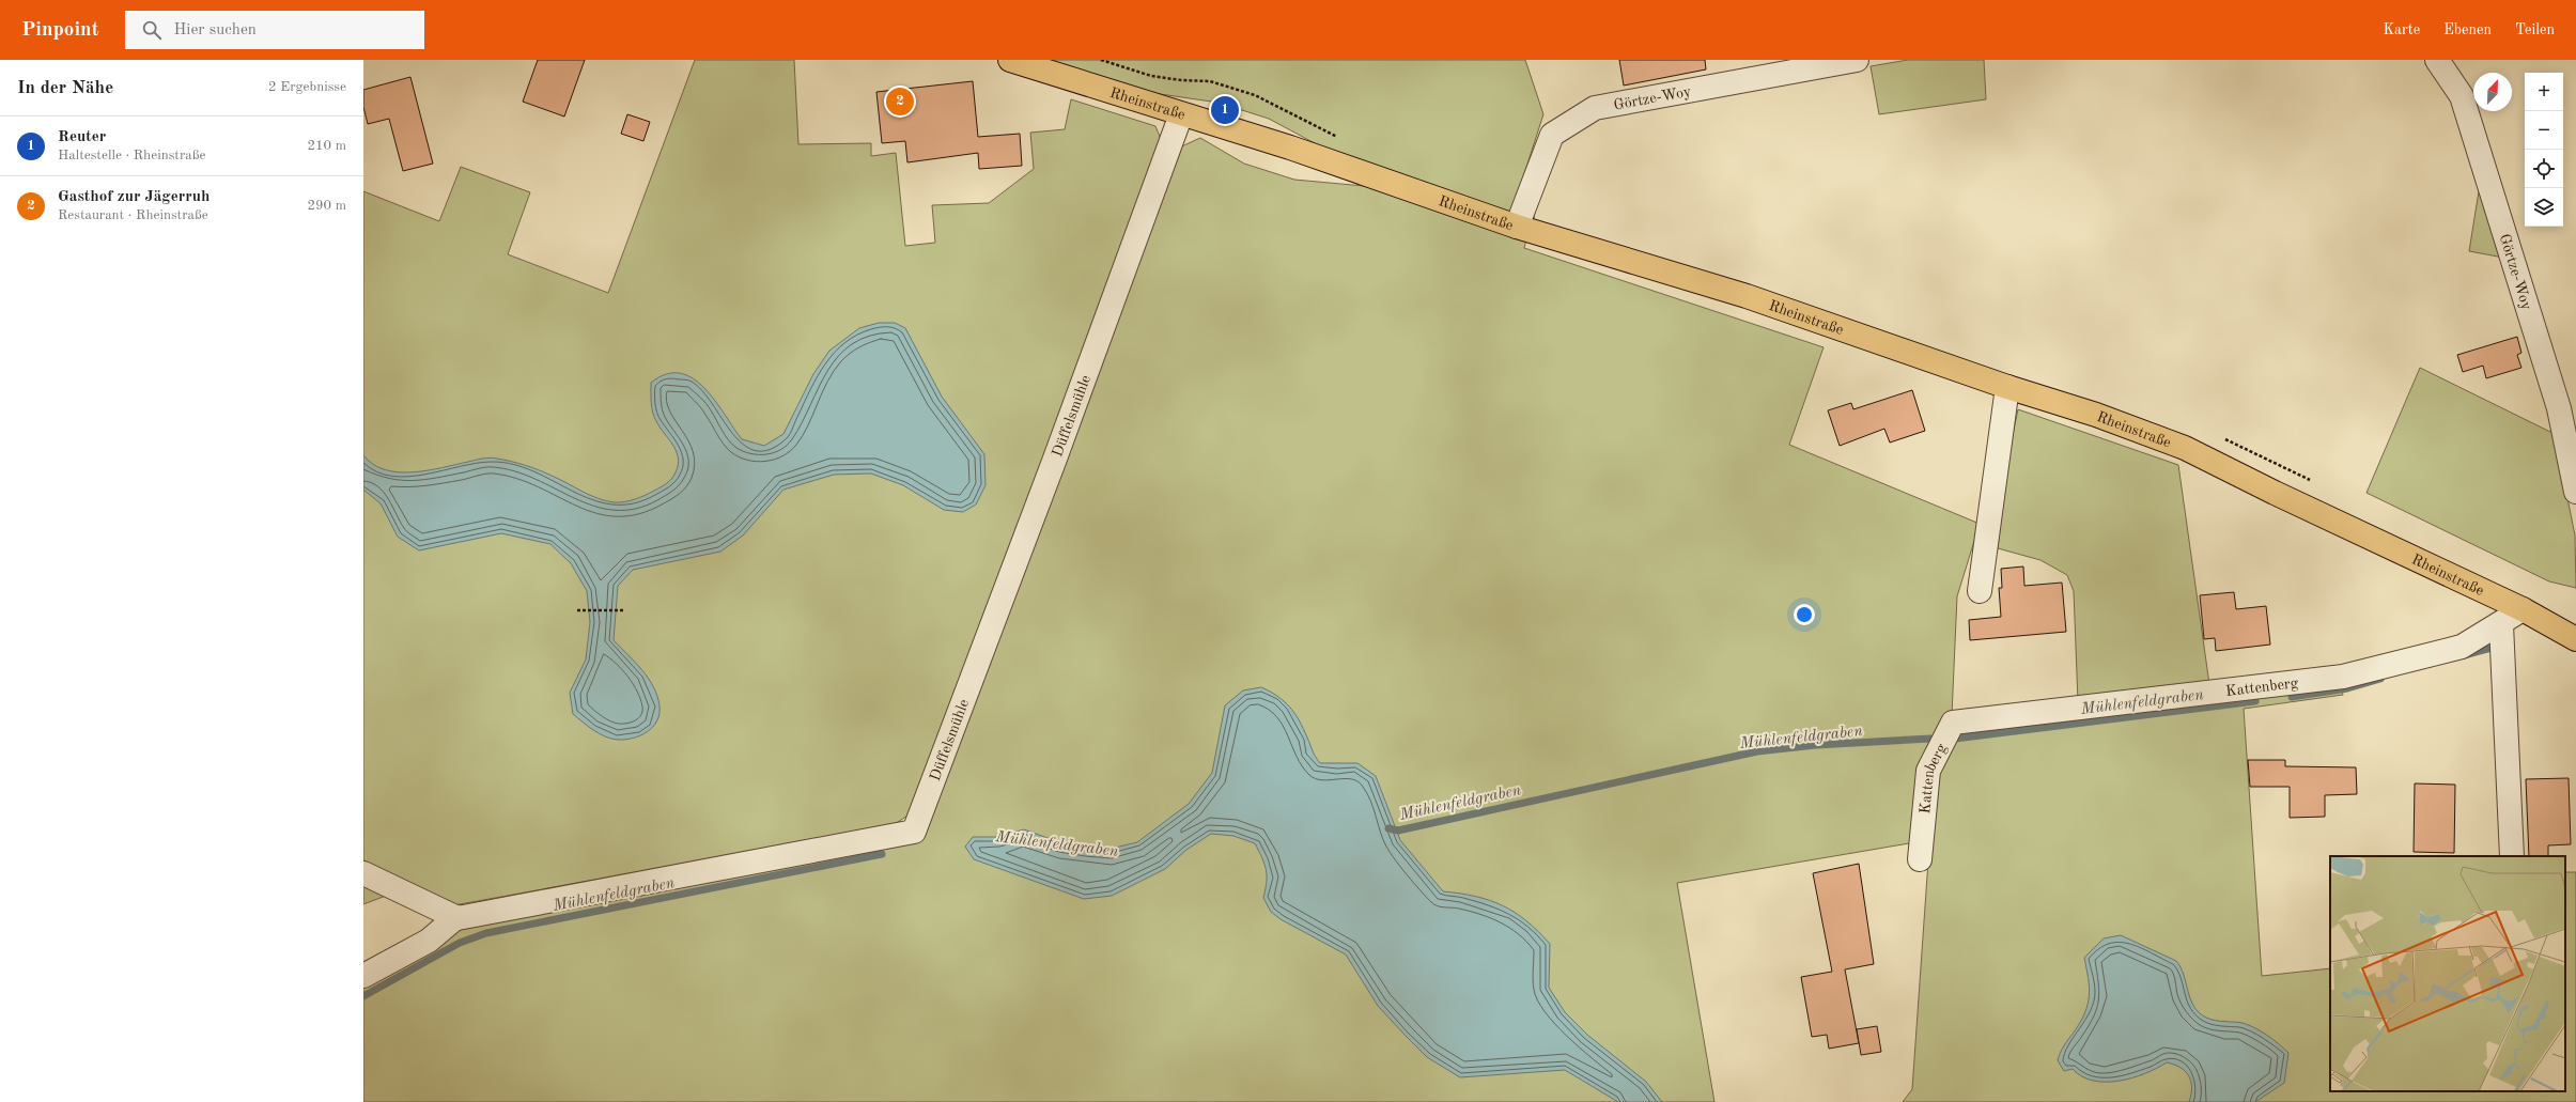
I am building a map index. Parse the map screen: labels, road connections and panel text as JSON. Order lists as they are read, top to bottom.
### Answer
{
  "streets": {
    "main road": ["Rheinstraße"],
    "street": ["Görtze-Woy", "Düffelsmühle", "Kattenberg"]
  },
  "crossings": [
    ["Görtze-Woy", "Rheinstraße"],
    ["Rheinstraße", "Düffelsmühle"],
    ["Rheinstraße", "Kattenberg"]
  ],
  "water": ["Mühlenfeldgraben"],
  "north": "top right",
  "page": {
    "header": "Pinpoint",
    "search": "Hier suchen",
    "nav": ["Karte", "Ebenen", "Teilen"],
    "heading": ["In der Nähe", "2 Ergebnisse"],
    "map_buttons": ["+", "−"],
    "pins": ["2", "1"],
    "list": [
      {
        "mark": "1",
        "name": "Reuter",
        "note": "Haltestelle · Rheinstraße",
        "value": "210 m"
      },
      {
        "mark": "2",
        "name": "Gasthof zur Jägerruh",
        "note": "Restaurant · Rheinstraße",
        "value": "290 m"
      }
    ]
  }
}
